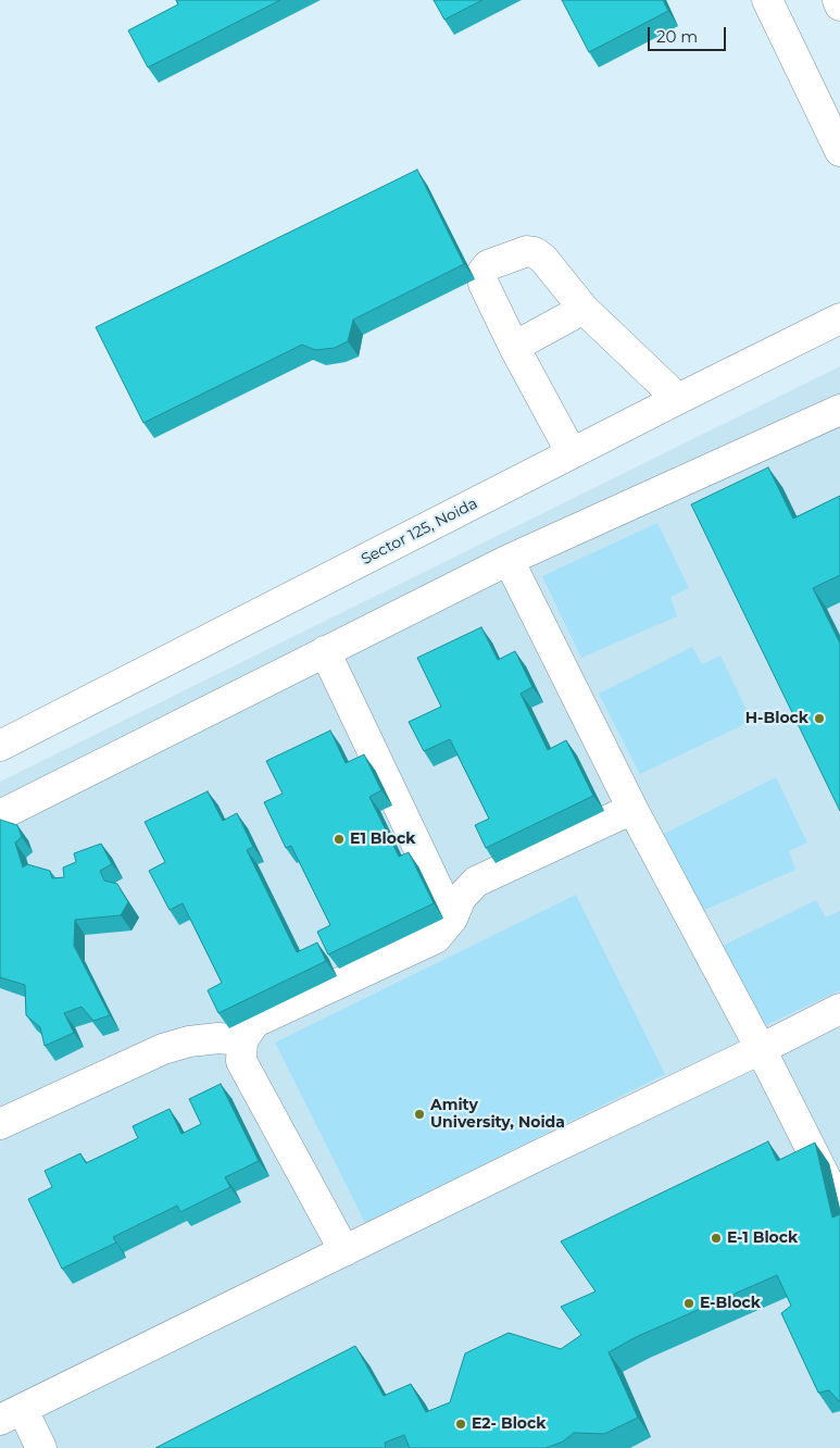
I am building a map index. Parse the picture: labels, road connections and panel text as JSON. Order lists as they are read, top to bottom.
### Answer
{
  "streets": {
    "street": ["Sector 125, Noida"]
  },
  "places": [
    "H-Block",
    "E1 Block",
    "Amity University, Noida",
    "E-1 Block",
    "E-Block",
    "E2- Block"
  ],
  "scale_bar": "20 m"
}
